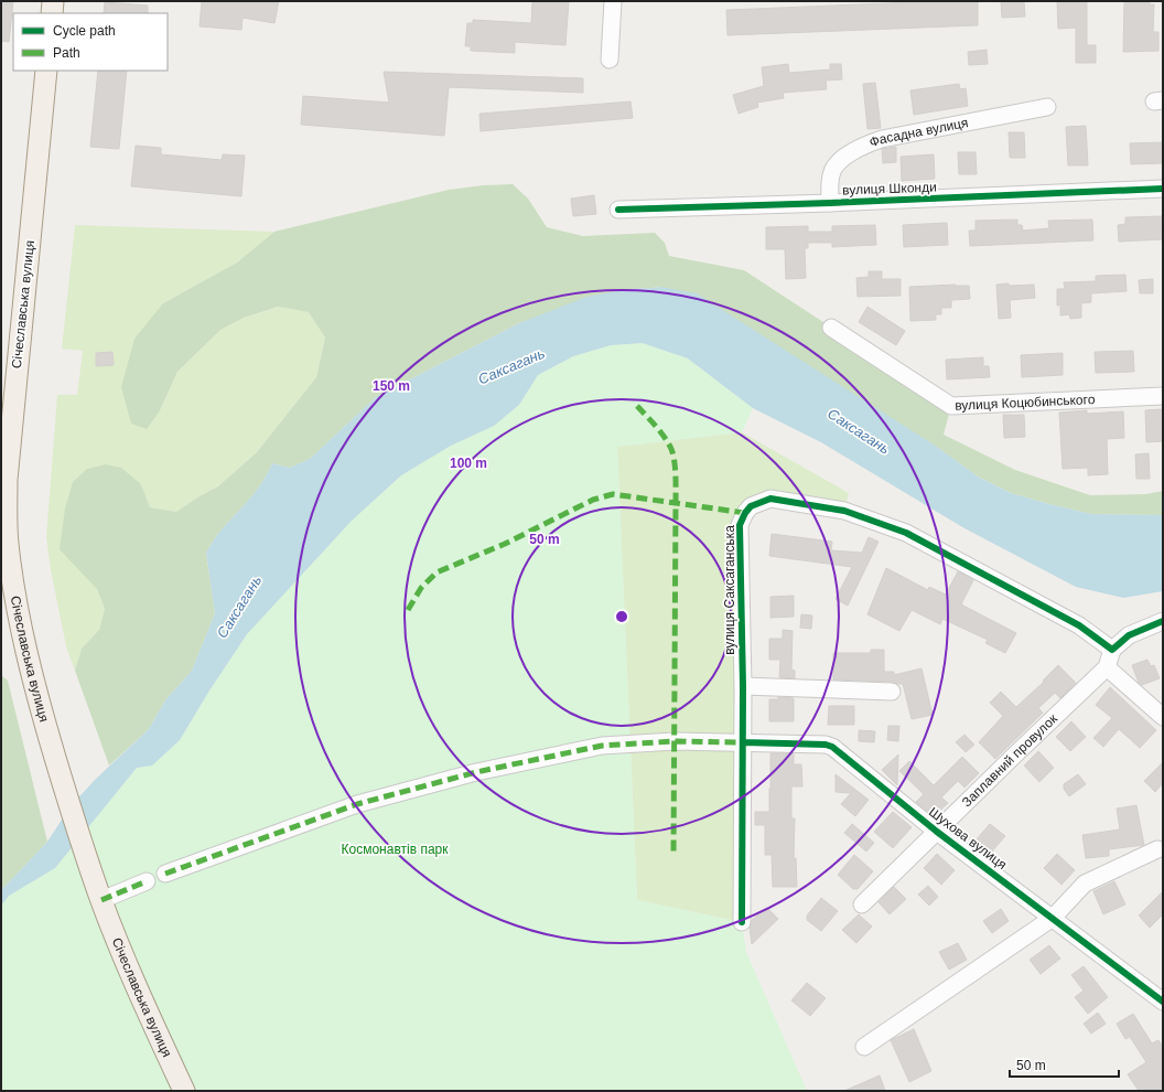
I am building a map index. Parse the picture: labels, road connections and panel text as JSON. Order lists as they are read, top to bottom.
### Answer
{
  "streets": {
    "main road": ["Січеславська вулиця"],
    "street": [
      "Фасадна вулиця",
      "вулиця Шконди",
      "вулиця Коцюбинського",
      "вулиця Саксаганська",
      "Заплавний провулок",
      "Шухова вулиця"
    ]
  },
  "crossings": [
    ["Фасадна вулиця", "вулиця Шконди"],
    ["вулиця Саксаганська", "Заплавний провулок"],
    ["вулиця Саксаганська", "Шухова вулиця"],
    ["Заплавний провулок", "Шухова вулиця"]
  ],
  "water": ["Саксагань"],
  "parks": ["Космонавтів парк"],
  "legend": ["Cycle path", "Path"],
  "scale_bar": "50 m",
  "rings": ["150 m", "100 m", "50 m"]
}
